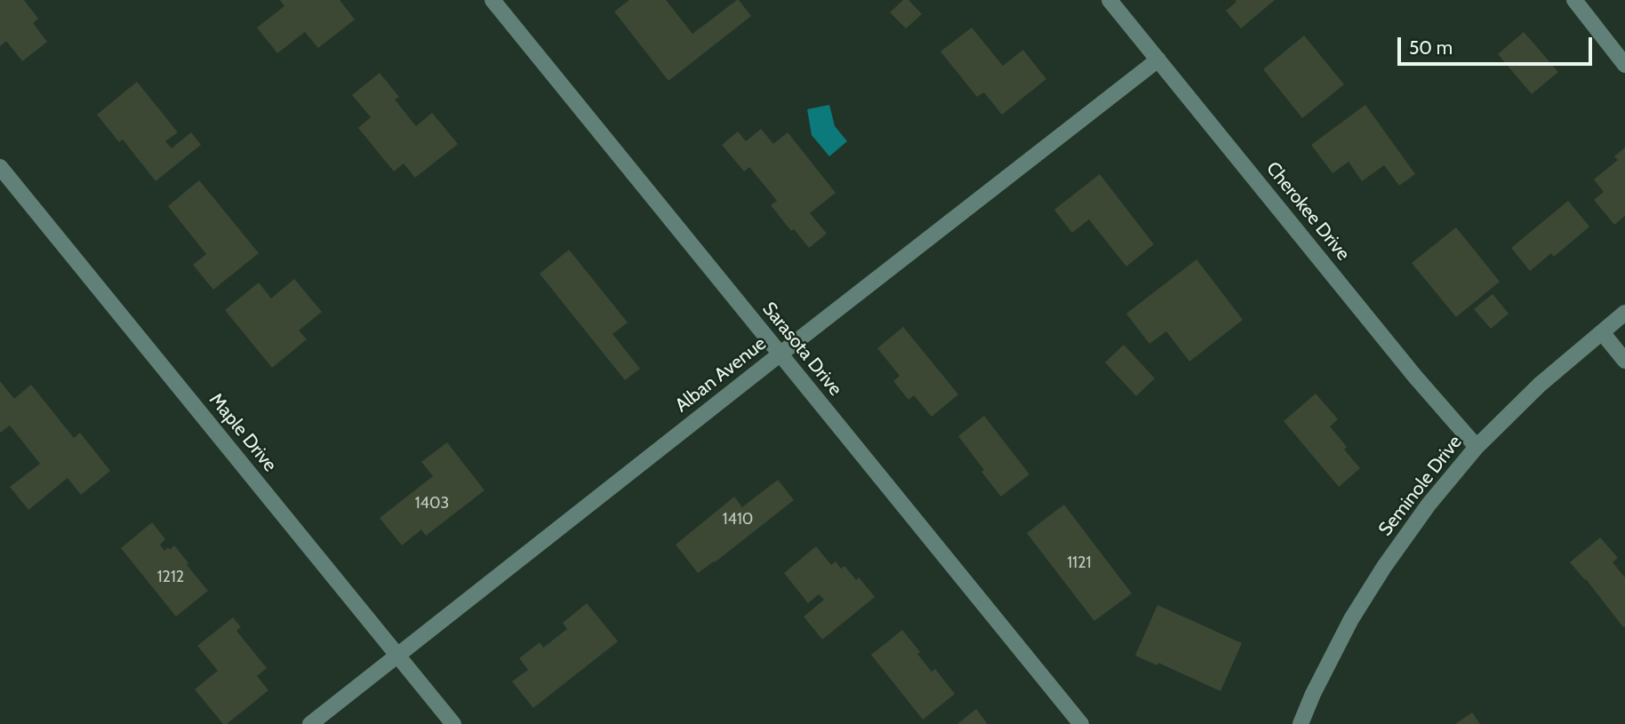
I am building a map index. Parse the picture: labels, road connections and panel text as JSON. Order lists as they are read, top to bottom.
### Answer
{
  "streets": {
    "street": [
      "Cherokee Drive",
      "Sarasota Drive",
      "Alban Avenue",
      "Maple Drive",
      "Seminole Drive"
    ]
  },
  "crossings": [
    ["Cherokee Drive", "Alban Avenue"],
    ["Cherokee Drive", "Seminole Drive"],
    ["Sarasota Drive", "Alban Avenue"],
    ["Alban Avenue", "Maple Drive"]
  ],
  "house_numbers": [
    "1403",
    "1410",
    "1121",
    "1212"
  ],
  "scale_bar": "50 m"
}
